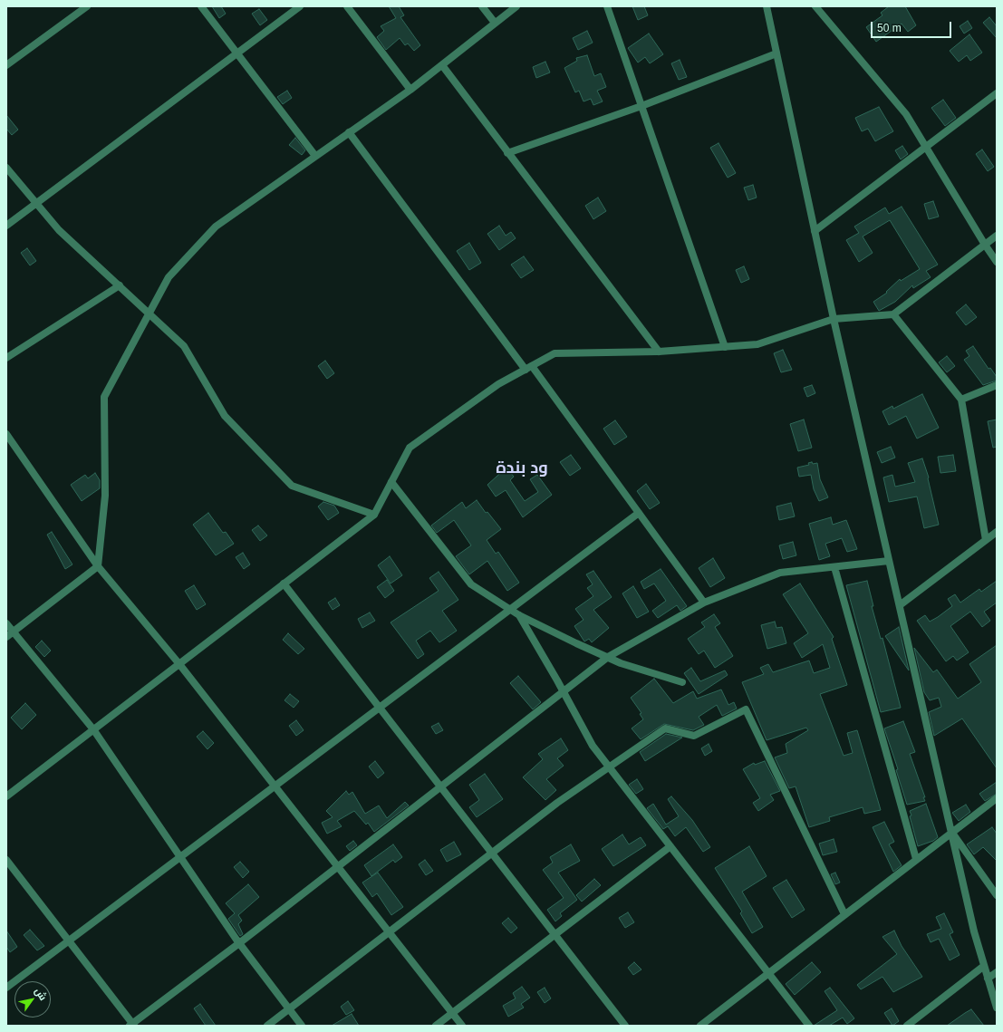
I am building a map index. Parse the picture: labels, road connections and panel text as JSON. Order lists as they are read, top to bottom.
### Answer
{
  "districts": ["ود بندة"],
  "scale_bar": "50 m",
  "north": "top right"
}
